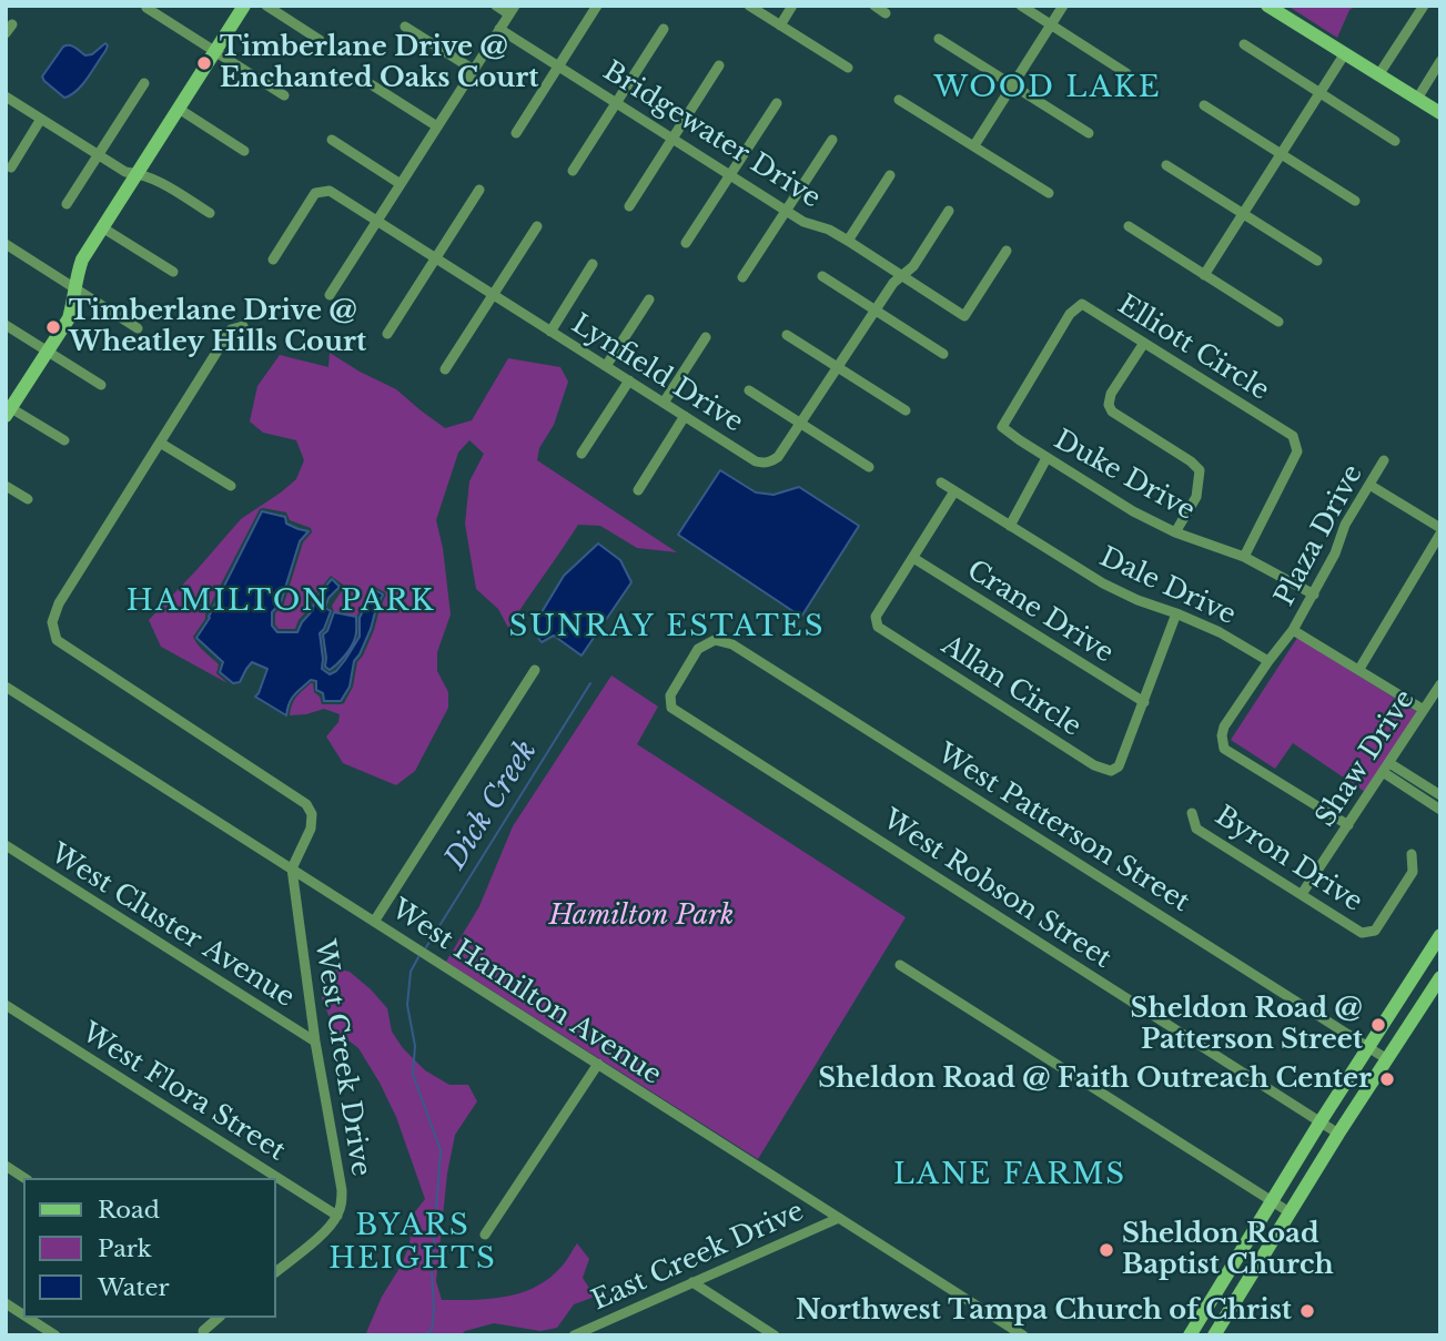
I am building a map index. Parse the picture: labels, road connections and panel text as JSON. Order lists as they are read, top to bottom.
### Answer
{
  "streets": {
    "street": [
      "Bridgewater Drive",
      "Elliott Circle",
      "Lynfield Drive",
      "Duke Drive",
      "Plaza Drive",
      "Dale Drive",
      "Crane Drive",
      "Allan Circle",
      "Shaw Drive",
      "West Patterson Street",
      "Byron Drive",
      "West Robson Street",
      "West Cluster Avenue",
      "West Hamilton Avenue",
      "West Creek Drive",
      "West Flora Street",
      "East Creek Drive"
    ]
  },
  "crossings": [
    ["Bridgewater Drive", "Lynfield Drive"],
    ["Elliott Circle", "Duke Drive"],
    ["Duke Drive", "Plaza Drive"],
    ["Plaza Drive", "Dale Drive"],
    ["Plaza Drive", "Shaw Drive"],
    ["Dale Drive", "Allan Circle"],
    ["Crane Drive", "Allan Circle"],
    ["Shaw Drive", "Byron Drive"],
    ["West Patterson Street", "West Robson Street"],
    ["West Cluster Avenue", "West Creek Drive"],
    ["West Hamilton Avenue", "West Creek Drive"],
    ["West Hamilton Avenue", "East Creek Drive"],
    ["West Creek Drive", "West Flora Street"]
  ],
  "districts": [
    "WOOD LAKE",
    "HAMILTON PARK",
    "SUNRAY ESTATES",
    "LANE FARMS",
    "BYARS HEIGHTS"
  ],
  "water": ["Dick Creek"],
  "parks": ["Hamilton Park"],
  "places": [
    "Timberlane Drive @ Enchanted Oaks Court",
    "Timberlane Drive @ Wheatley Hills Court",
    "Sheldon Road @ Patterson Street",
    "Sheldon Road @ Faith Outreach Center",
    "Sheldon Road Baptist Church",
    "Northwest Tampa Church of Christ"
  ],
  "legend": ["Road", "Park", "Water"]
}
